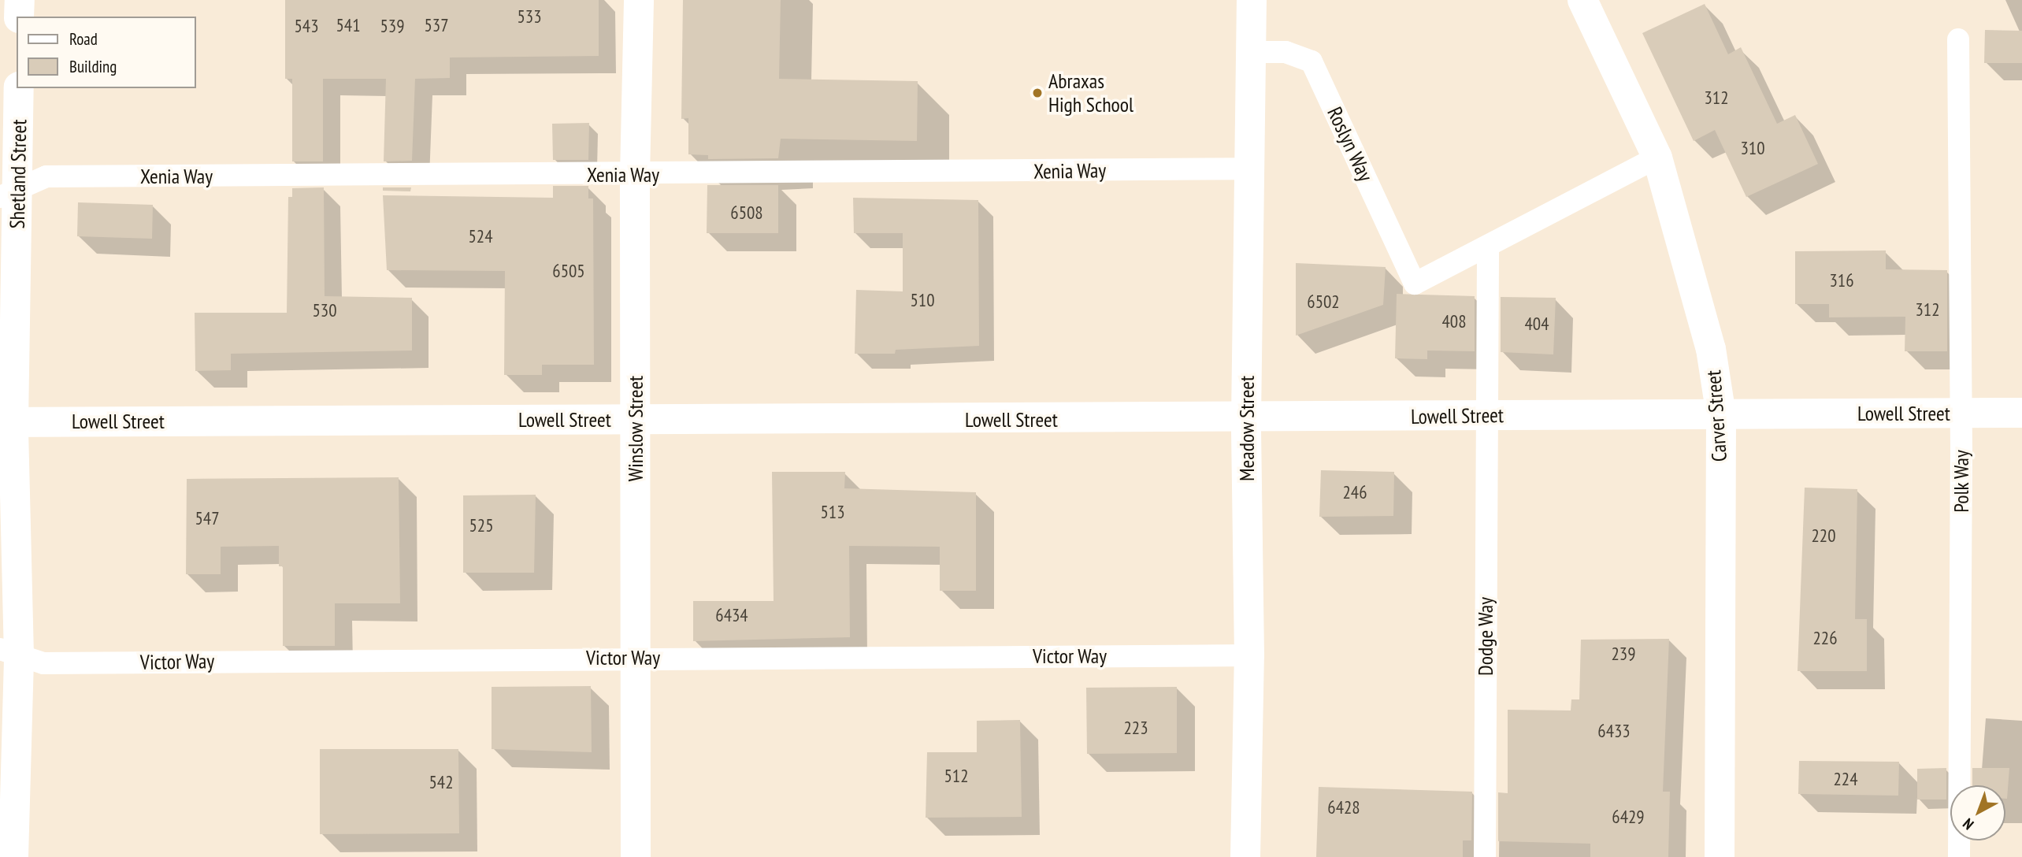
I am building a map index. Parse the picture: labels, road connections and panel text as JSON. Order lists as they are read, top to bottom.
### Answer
{
  "streets": {
    "street": [
      "Shetland Street",
      "Lowell Street",
      "Carver Street",
      "Winslow Street",
      "Meadow Street"
    ],
    "lane": [
      "Roslyn Way",
      "Xenia Way",
      "Polk Way",
      "Dodge Way",
      "Victor Way"
    ]
  },
  "crossings": [
    ["Roslyn Way", "Meadow Street"],
    ["Roslyn Way", "Dodge Way"],
    ["Xenia Way", "Shetland Street"],
    ["Xenia Way", "Winslow Street"],
    ["Xenia Way", "Meadow Street"],
    ["Shetland Street", "Lowell Street"],
    ["Shetland Street", "Victor Way"],
    ["Lowell Street", "Carver Street"],
    ["Lowell Street", "Winslow Street"],
    ["Lowell Street", "Meadow Street"],
    ["Lowell Street", "Polk Way"],
    ["Lowell Street", "Dodge Way"],
    ["Winslow Street", "Victor Way"],
    ["Meadow Street", "Victor Way"]
  ],
  "places": ["Abraxas High School"],
  "house_numbers": [
    "533",
    "541",
    "537",
    "543",
    "539",
    "312",
    "310",
    "6508",
    "524",
    "6505",
    "316",
    "510",
    "6502",
    "312",
    "530",
    "408",
    "404",
    "246",
    "513",
    "547",
    "525",
    "220",
    "6434",
    "226",
    "239",
    "223",
    "6433",
    "512",
    "224",
    "542",
    "6428",
    "6429"
  ],
  "legend": ["Road", "Building"],
  "north": "bottom left"
}
